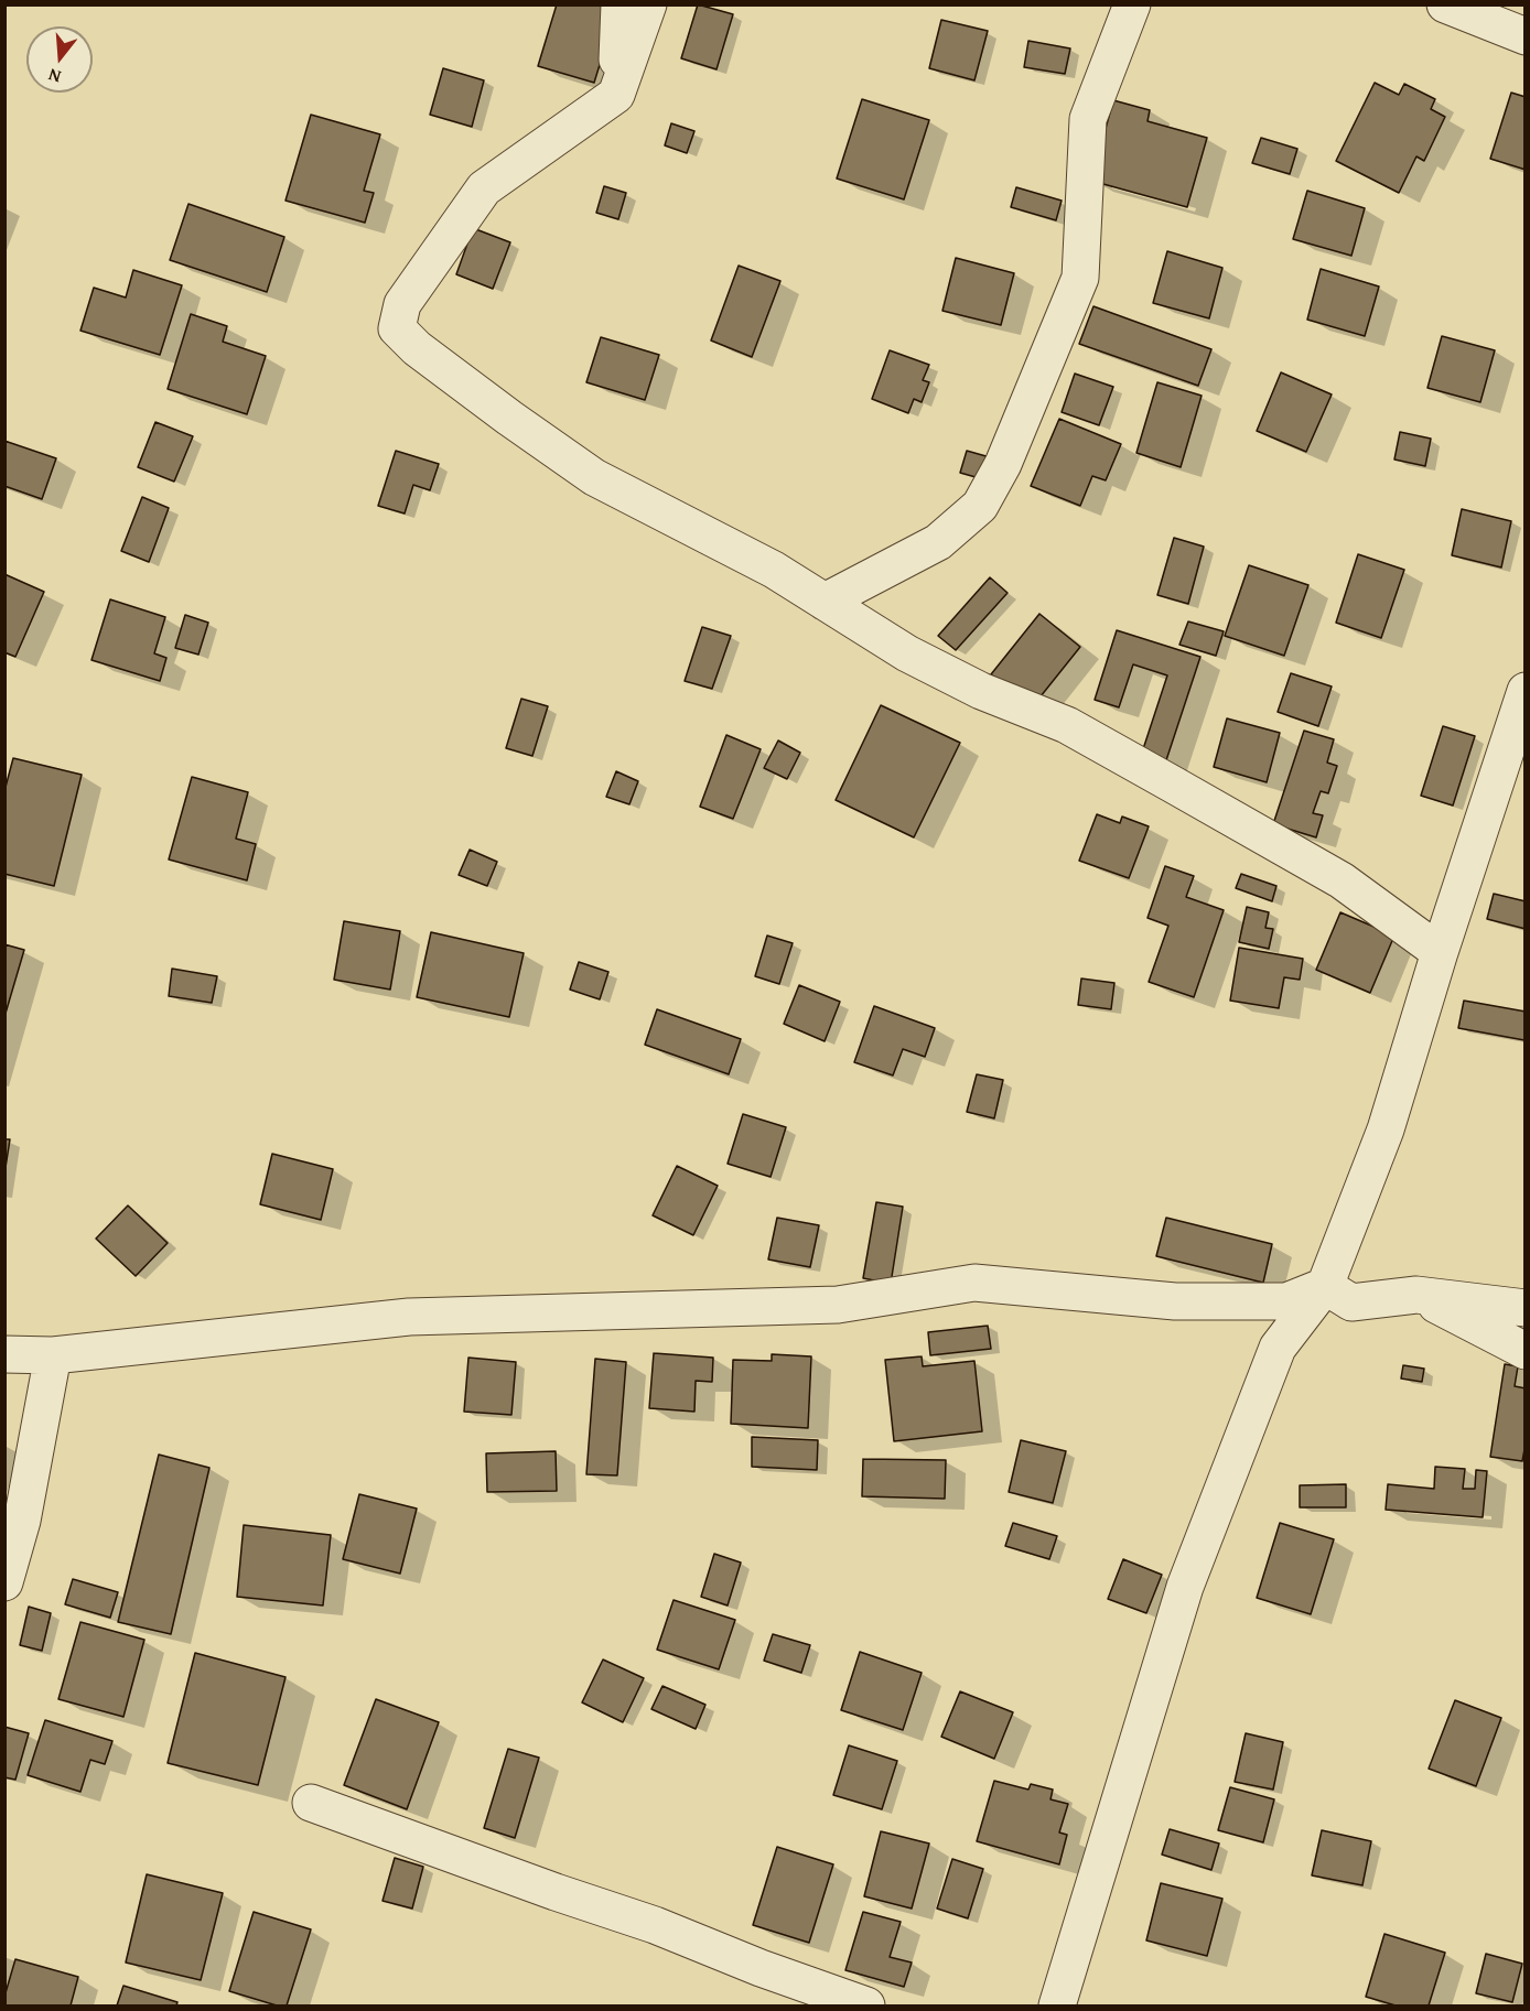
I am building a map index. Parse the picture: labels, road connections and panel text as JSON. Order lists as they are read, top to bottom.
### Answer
{
  "north": "bottom"
}
